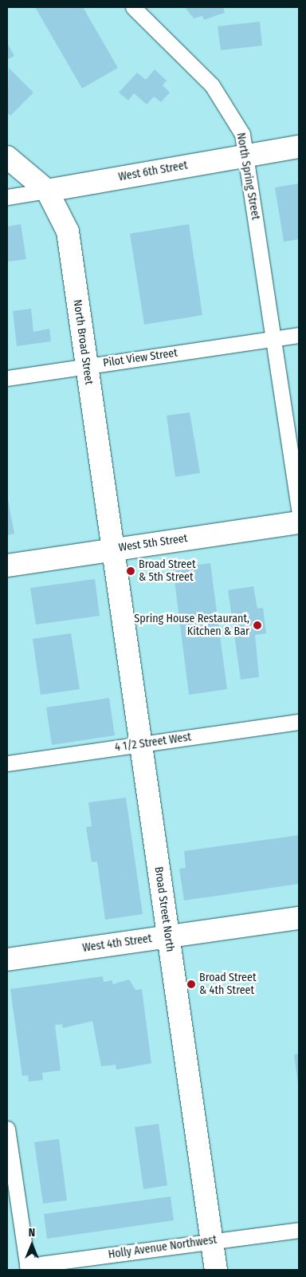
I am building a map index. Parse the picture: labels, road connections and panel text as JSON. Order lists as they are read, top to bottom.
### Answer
{
  "streets": {
    "main road": [
      "West 6th Street",
      "North Broad Street",
      "West 5th Street",
      "Broad Street North",
      "West 4th Street"
    ],
    "street": [
      "North Spring Street",
      "Pilot View Street",
      "4 1/2 Street West",
      "Holly Avenue Northwest"
    ]
  },
  "crossings": [
    ["West 6th Street", "North Spring Street"],
    ["West 6th Street", "North Broad Street"],
    ["North Spring Street", "Pilot View Street"],
    ["North Broad Street", "Pilot View Street"],
    ["North Broad Street", "West 5th Street"],
    ["North Broad Street", "Broad Street North"],
    ["West 5th Street", "Broad Street North"],
    ["4 1/2 Street West", "Broad Street North"],
    ["Broad Street North", "West 4th Street"],
    ["Broad Street North", "Holly Avenue Northwest"]
  ],
  "places": ["Broad Street & 5th Street", "Spring House Restaurant, Kitchen & Bar", "Broad Street & 4th Street"],
  "north": "top"
}
